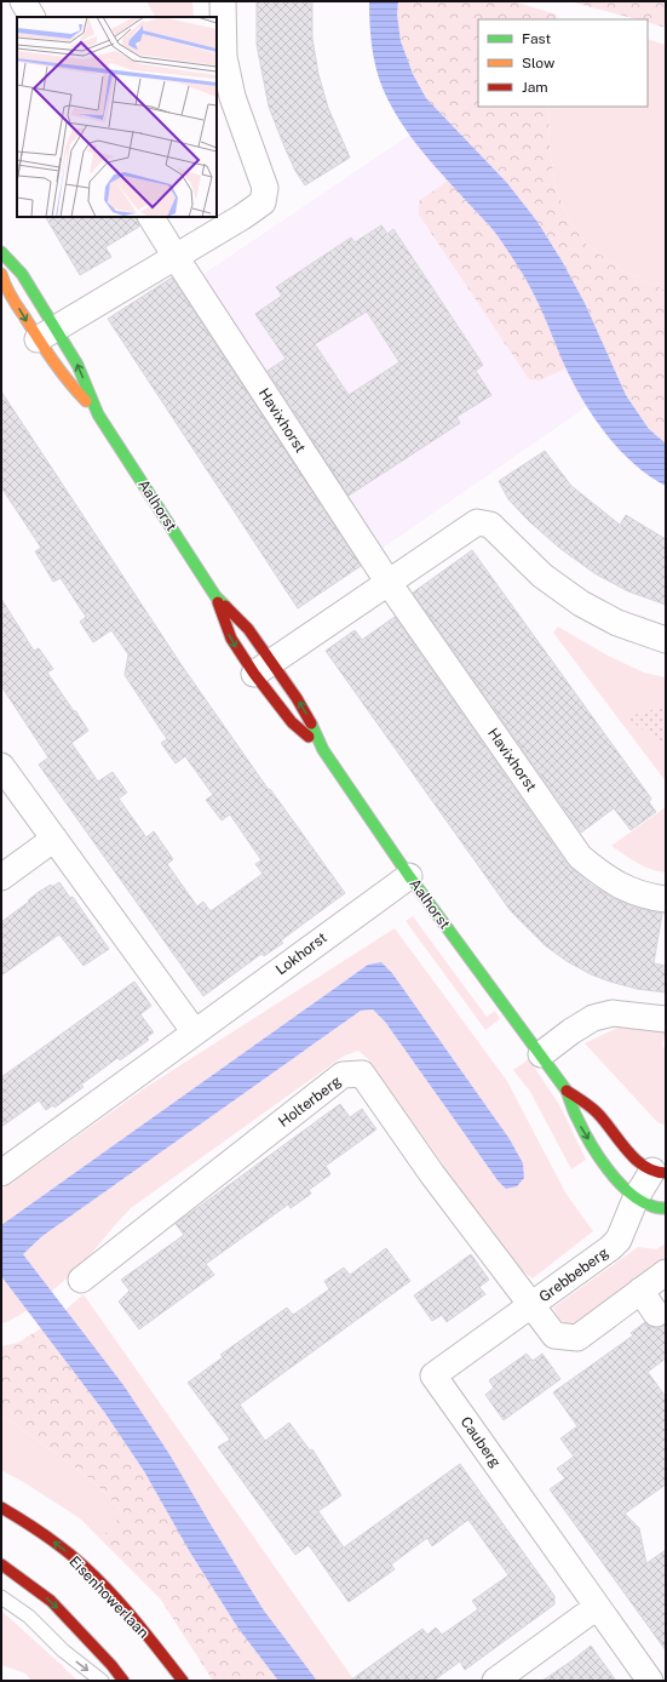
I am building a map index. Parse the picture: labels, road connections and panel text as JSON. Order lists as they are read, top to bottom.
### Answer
{
  "streets": {
    "street": [
      "Havixhorst",
      "Aalhorst",
      "Lokhorst",
      "Holterberg",
      "Grebbeberg",
      "Cauberg",
      "Eisenhowerlaan"
    ]
  },
  "crossings": [
    ["Aalhorst", "Lokhorst"],
    ["Aalhorst", "Grebbeberg"],
    ["Holterberg", "Grebbeberg"],
    ["Holterberg", "Cauberg"],
    ["Grebbeberg", "Cauberg"]
  ],
  "legend": ["Fast", "Slow", "Jam"]
}
